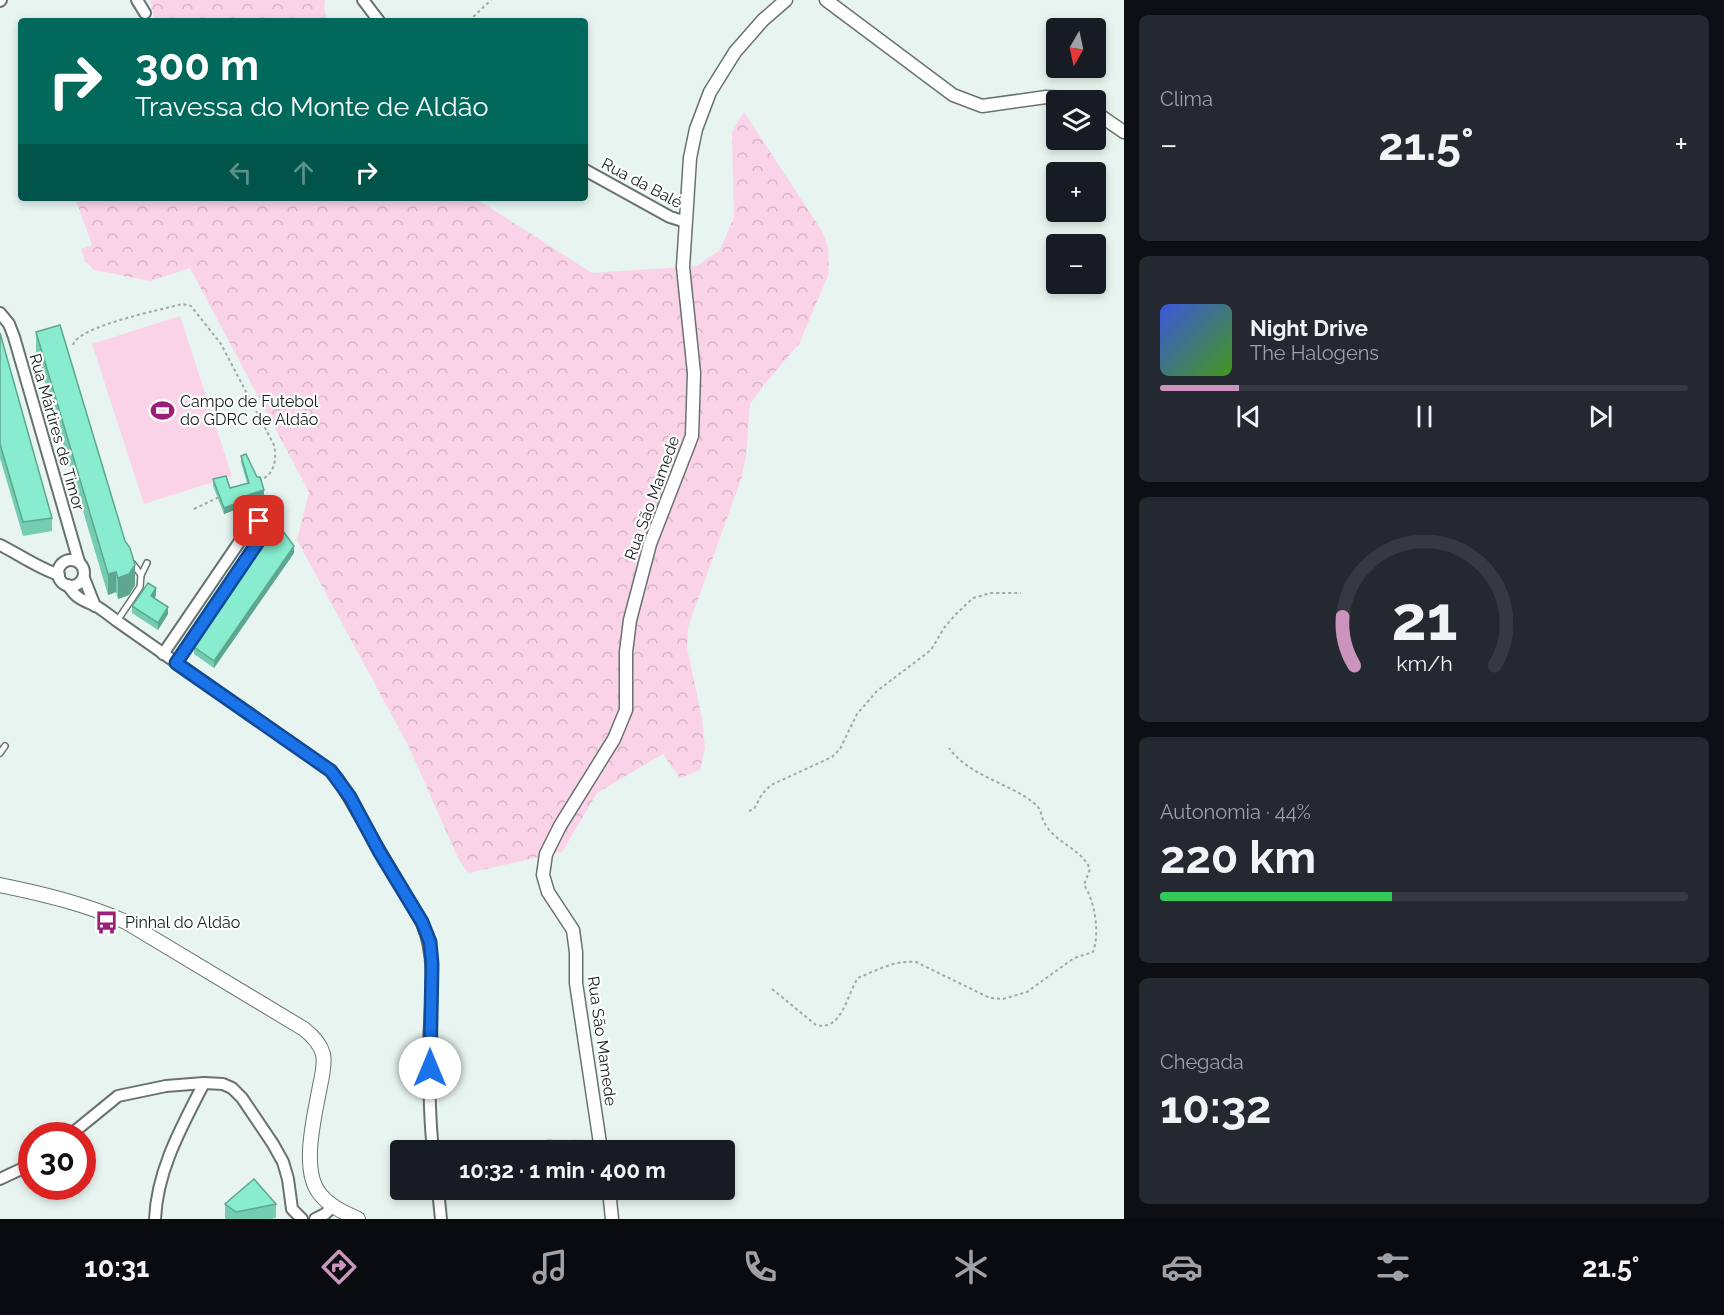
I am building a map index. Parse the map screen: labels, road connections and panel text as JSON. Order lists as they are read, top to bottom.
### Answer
{
  "streets": {
    "street": ["Rua da Balé", "Rua Mártires de Timor", "Rua São Mamede"]
  },
  "crossings": [
    ["Rua da Balé", "Rua São Mamede"]
  ],
  "places": {
    "sports": ["Campo de Futebol do GDRC de Aldão"],
    "bus stop": ["Pinhal do Aldão"]
  },
  "north": "bottom",
  "page": {
    "tile": [
      "Clima",
      ["Autonomia · 44%", "220 km"],
      ["Chegada", "10:32"]
    ],
    "map_buttons": ["+", "−"],
    "turn": ["300 m", "Travessa do Monte de Aldão"],
    "heat": ["−", "21.5°", "+"],
    "song": ["Night Drive", "The Halogens"],
    "limit": "30",
    "trip": "10:32 · 1 min · 400 m",
    "tabs": ["10:31", "21.5°"],
    "gauge": ["21", "km/h"]
  }
}
